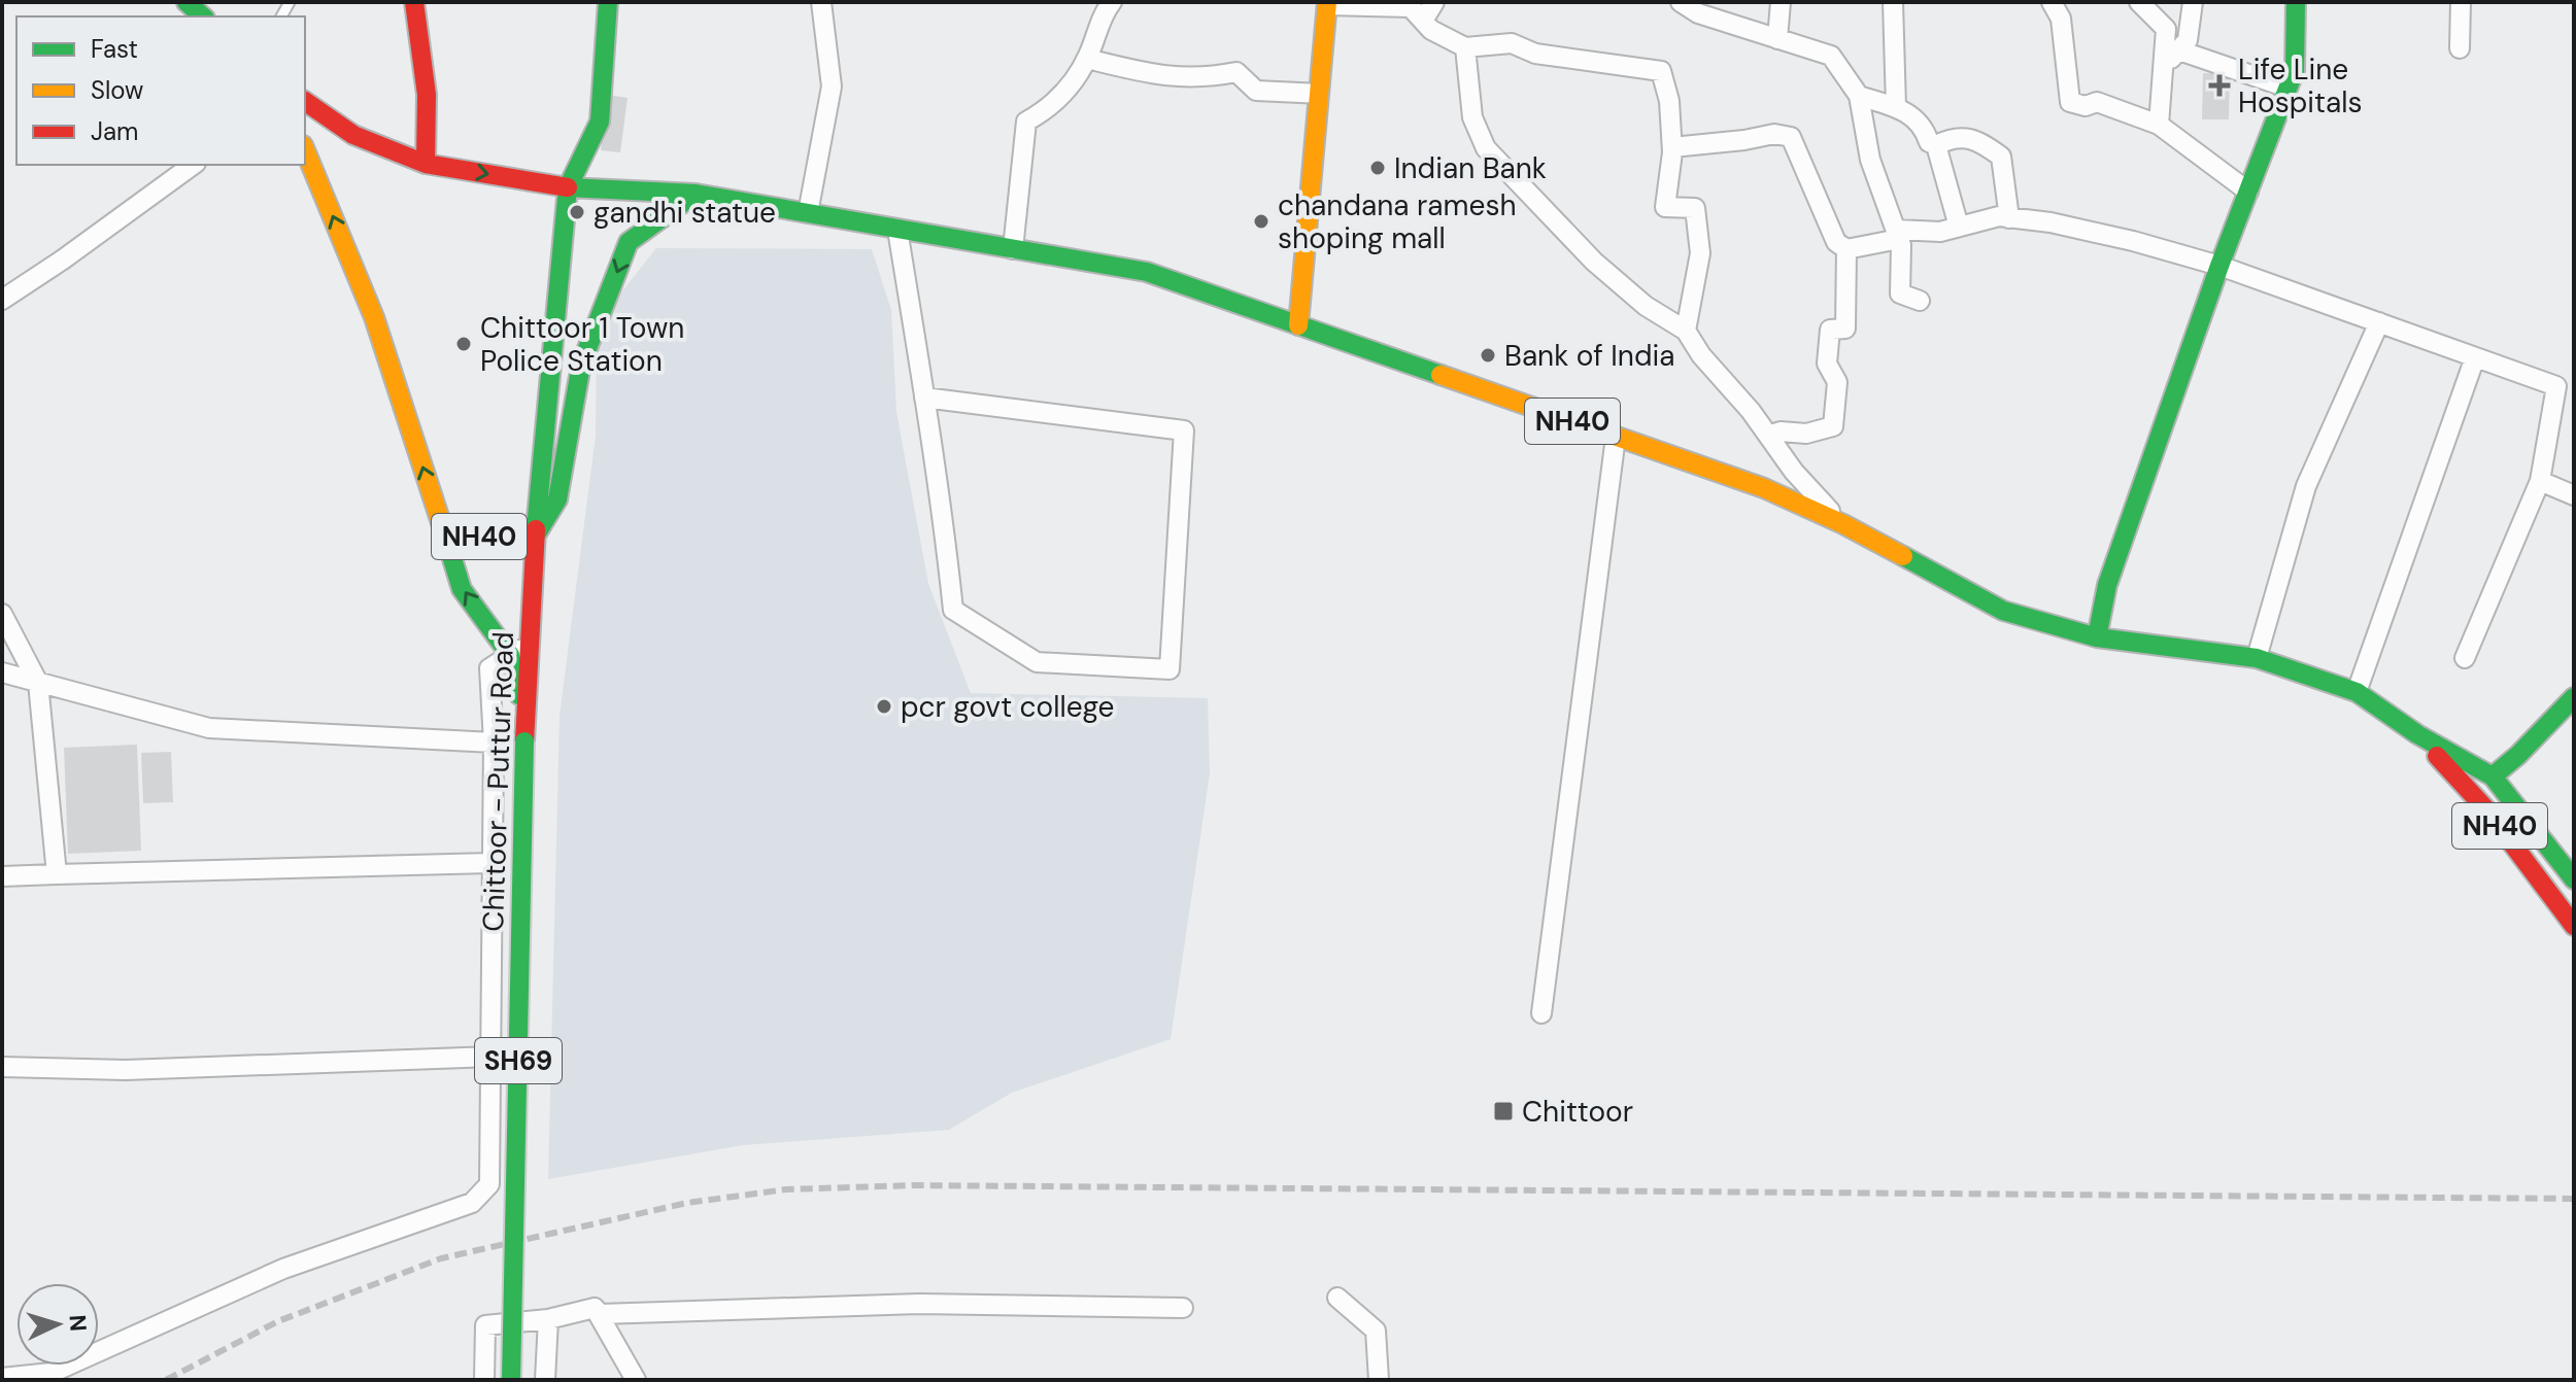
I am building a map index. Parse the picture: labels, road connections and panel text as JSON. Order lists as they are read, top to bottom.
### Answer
{
  "streets": {
    "main road": ["NH40", "Chittoor - Puttur Road", "SH69"]
  },
  "crossings": [
    ["NH40", "Chittoor - Puttur Road"]
  ],
  "places": {
    "health": ["Life Line Hospitals"],
    "other": [
      "Indian Bank",
      "gandhi statue",
      "chandana ramesh shoping mall",
      "Chittoor 1 Town Police Station",
      "Bank of India",
      "pcr govt college"
    ],
    "transit": ["Chittoor"]
  },
  "legend": ["Fast", "Slow", "Jam"],
  "north": "right"
}
